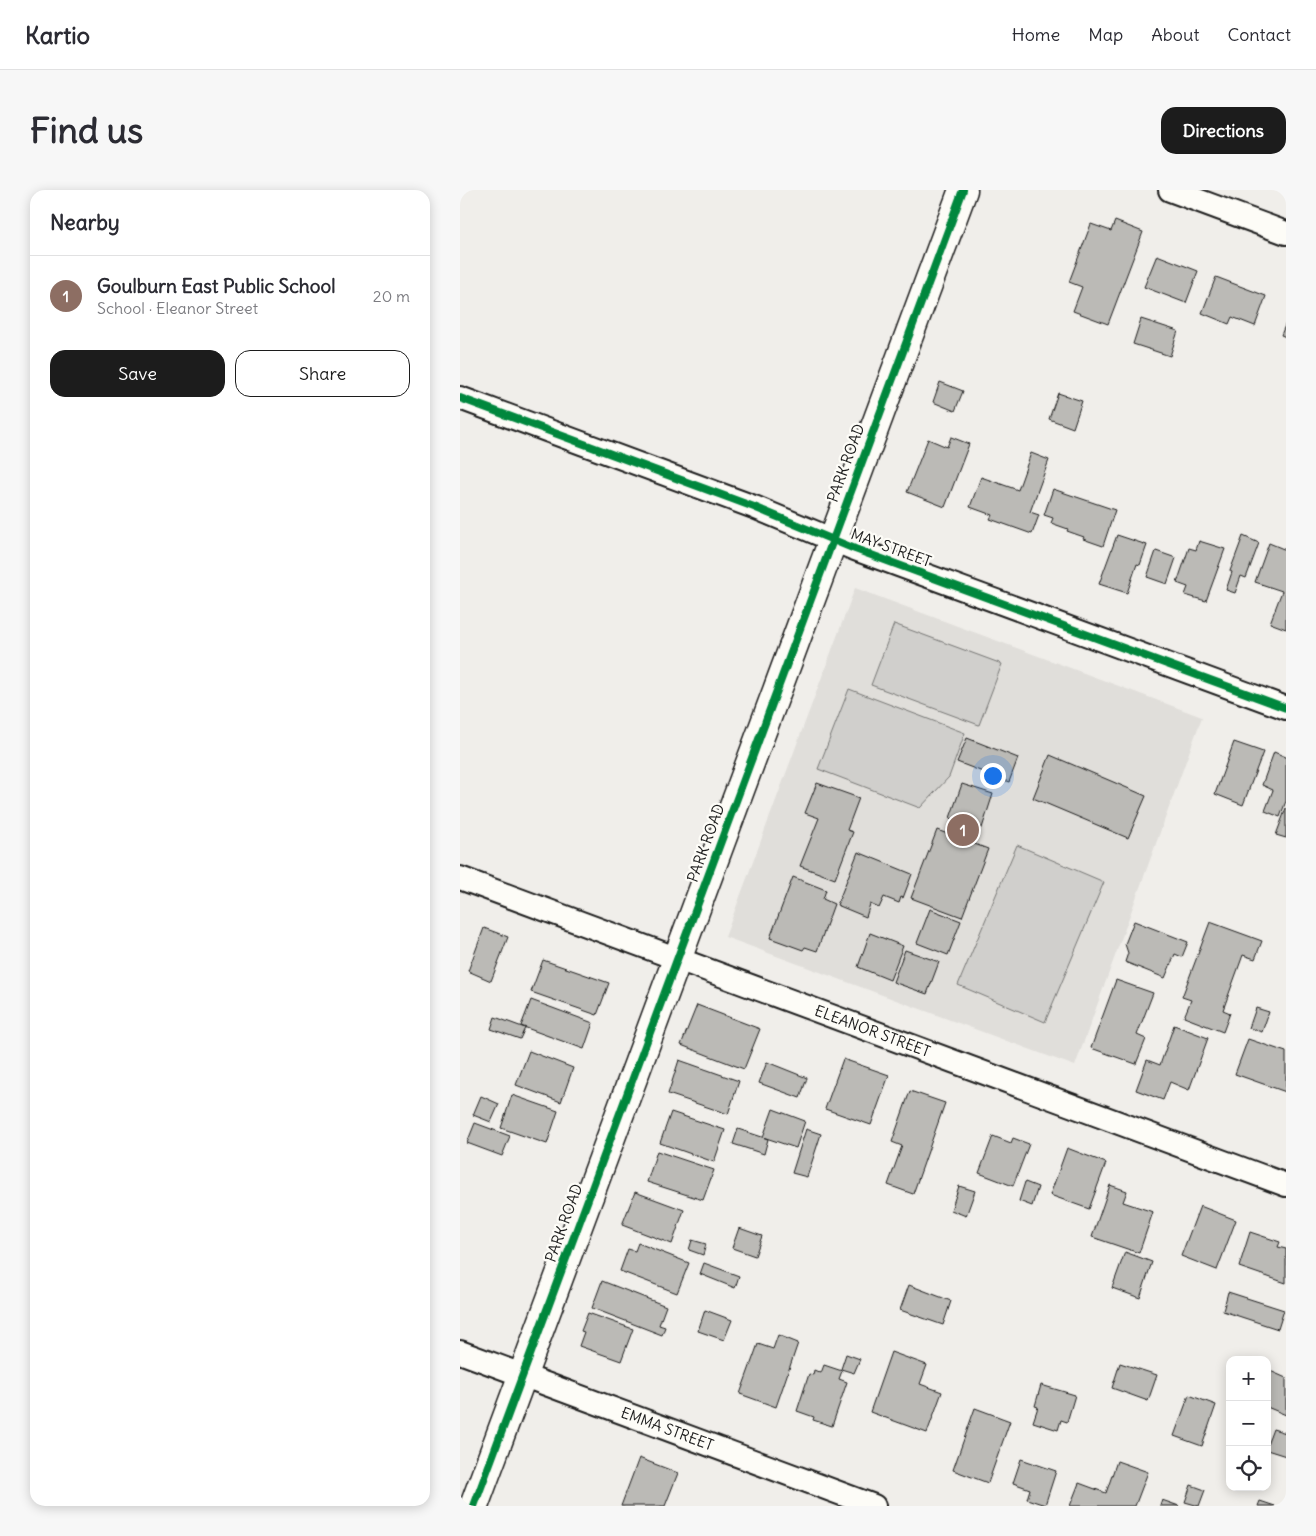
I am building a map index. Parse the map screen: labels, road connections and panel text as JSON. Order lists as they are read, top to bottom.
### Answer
{
  "streets": {
    "street": [
      "PARK ROAD",
      "MAY STREET",
      "ELEANOR STREET",
      "EMMA STREET"
    ]
  },
  "crossings": [
    ["PARK ROAD", "MAY STREET"],
    ["PARK ROAD", "ELEANOR STREET"],
    ["PARK ROAD", "EMMA STREET"]
  ],
  "page": {
    "header": "Kartio",
    "nav": [
      "Home",
      "Map",
      "About",
      "Contact"
    ],
    "buttons": [
      "Directions",
      ["Save", "Share"]
    ],
    "title": "Find us",
    "heading": "Nearby",
    "list": [
      {
        "mark": "1",
        "name": "Goulburn East Public School",
        "note": "School · Eleanor Street",
        "value": "20 m"
      }
    ],
    "pins": "1",
    "map_buttons": ["+", "−"]
  }
}
